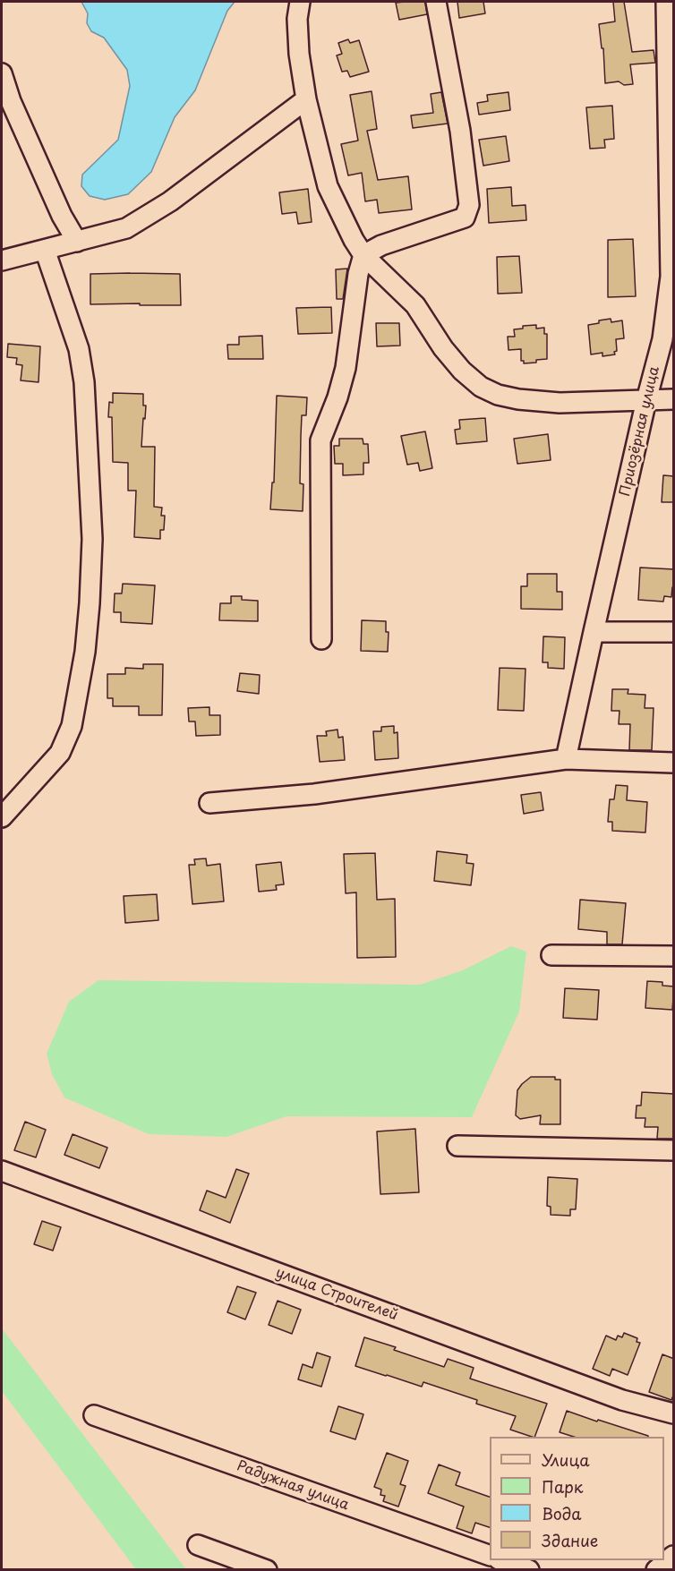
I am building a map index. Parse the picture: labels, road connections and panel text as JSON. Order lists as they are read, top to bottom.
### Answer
{
  "streets": {
    "street": ["Приозёрная улица", "улица Строителей", "Радужная улица"]
  },
  "legend": [
    "Улица",
    "Парк",
    "Вода",
    "Здание"
  ]
}
